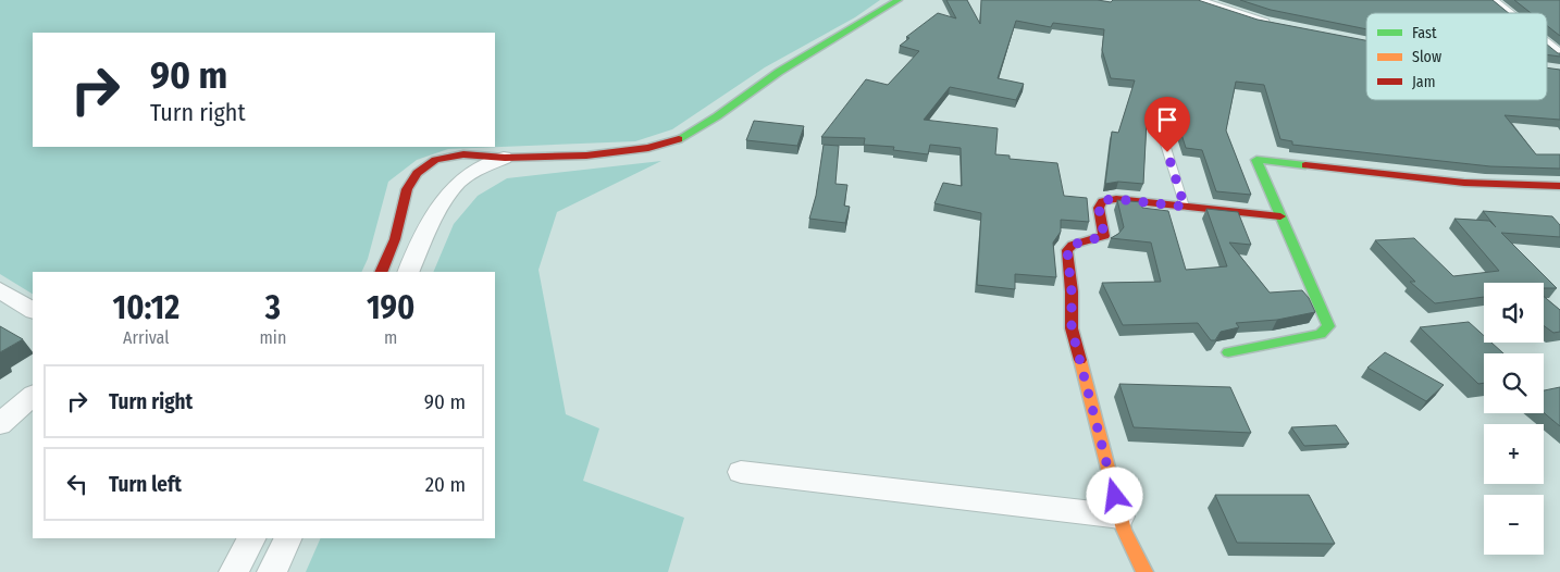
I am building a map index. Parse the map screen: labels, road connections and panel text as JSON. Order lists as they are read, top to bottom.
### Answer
{
  "legend": ["Fast", "Slow", "Jam"],
  "page": {
    "turn": ["90 m", "Turn right"],
    "eta": [
      "10:12",
      "Arrival",
      "3",
      "min",
      "190",
      "m"
    ],
    "map_buttons": ["+", "−"],
    "list": [
      {
        "name": "Turn right",
        "value": "90 m"
      },
      {
        "name": "Turn left",
        "value": "20 m"
      }
    ]
  }
}
